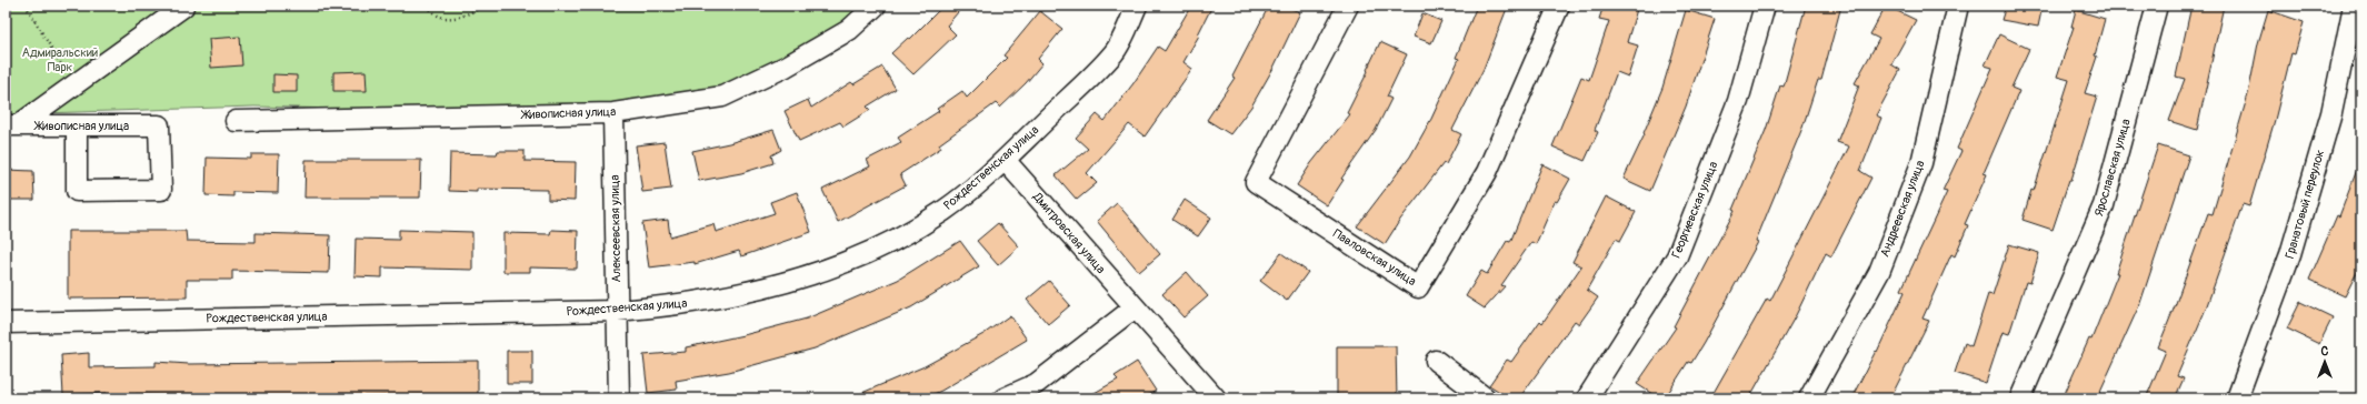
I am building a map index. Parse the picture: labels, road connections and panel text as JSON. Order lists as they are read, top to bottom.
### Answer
{
  "streets": {
    "street": [
      "Живописная улица",
      "Рождественская улица",
      "Ярославская улица",
      "Гранатовый переулок",
      "Андреевская улица",
      "Георгиевская улица",
      "Алексеевская улица",
      "Дмитровская улица",
      "Павловская улица"
    ]
  },
  "crossings": [
    ["Живописная улица", "Алексеевская улица"],
    ["Рождественская улица", "Алексеевская улица"],
    ["Рождественская улица", "Дмитровская улица"]
  ],
  "parks": ["Адмиральский Парк"],
  "north": "top"
}
